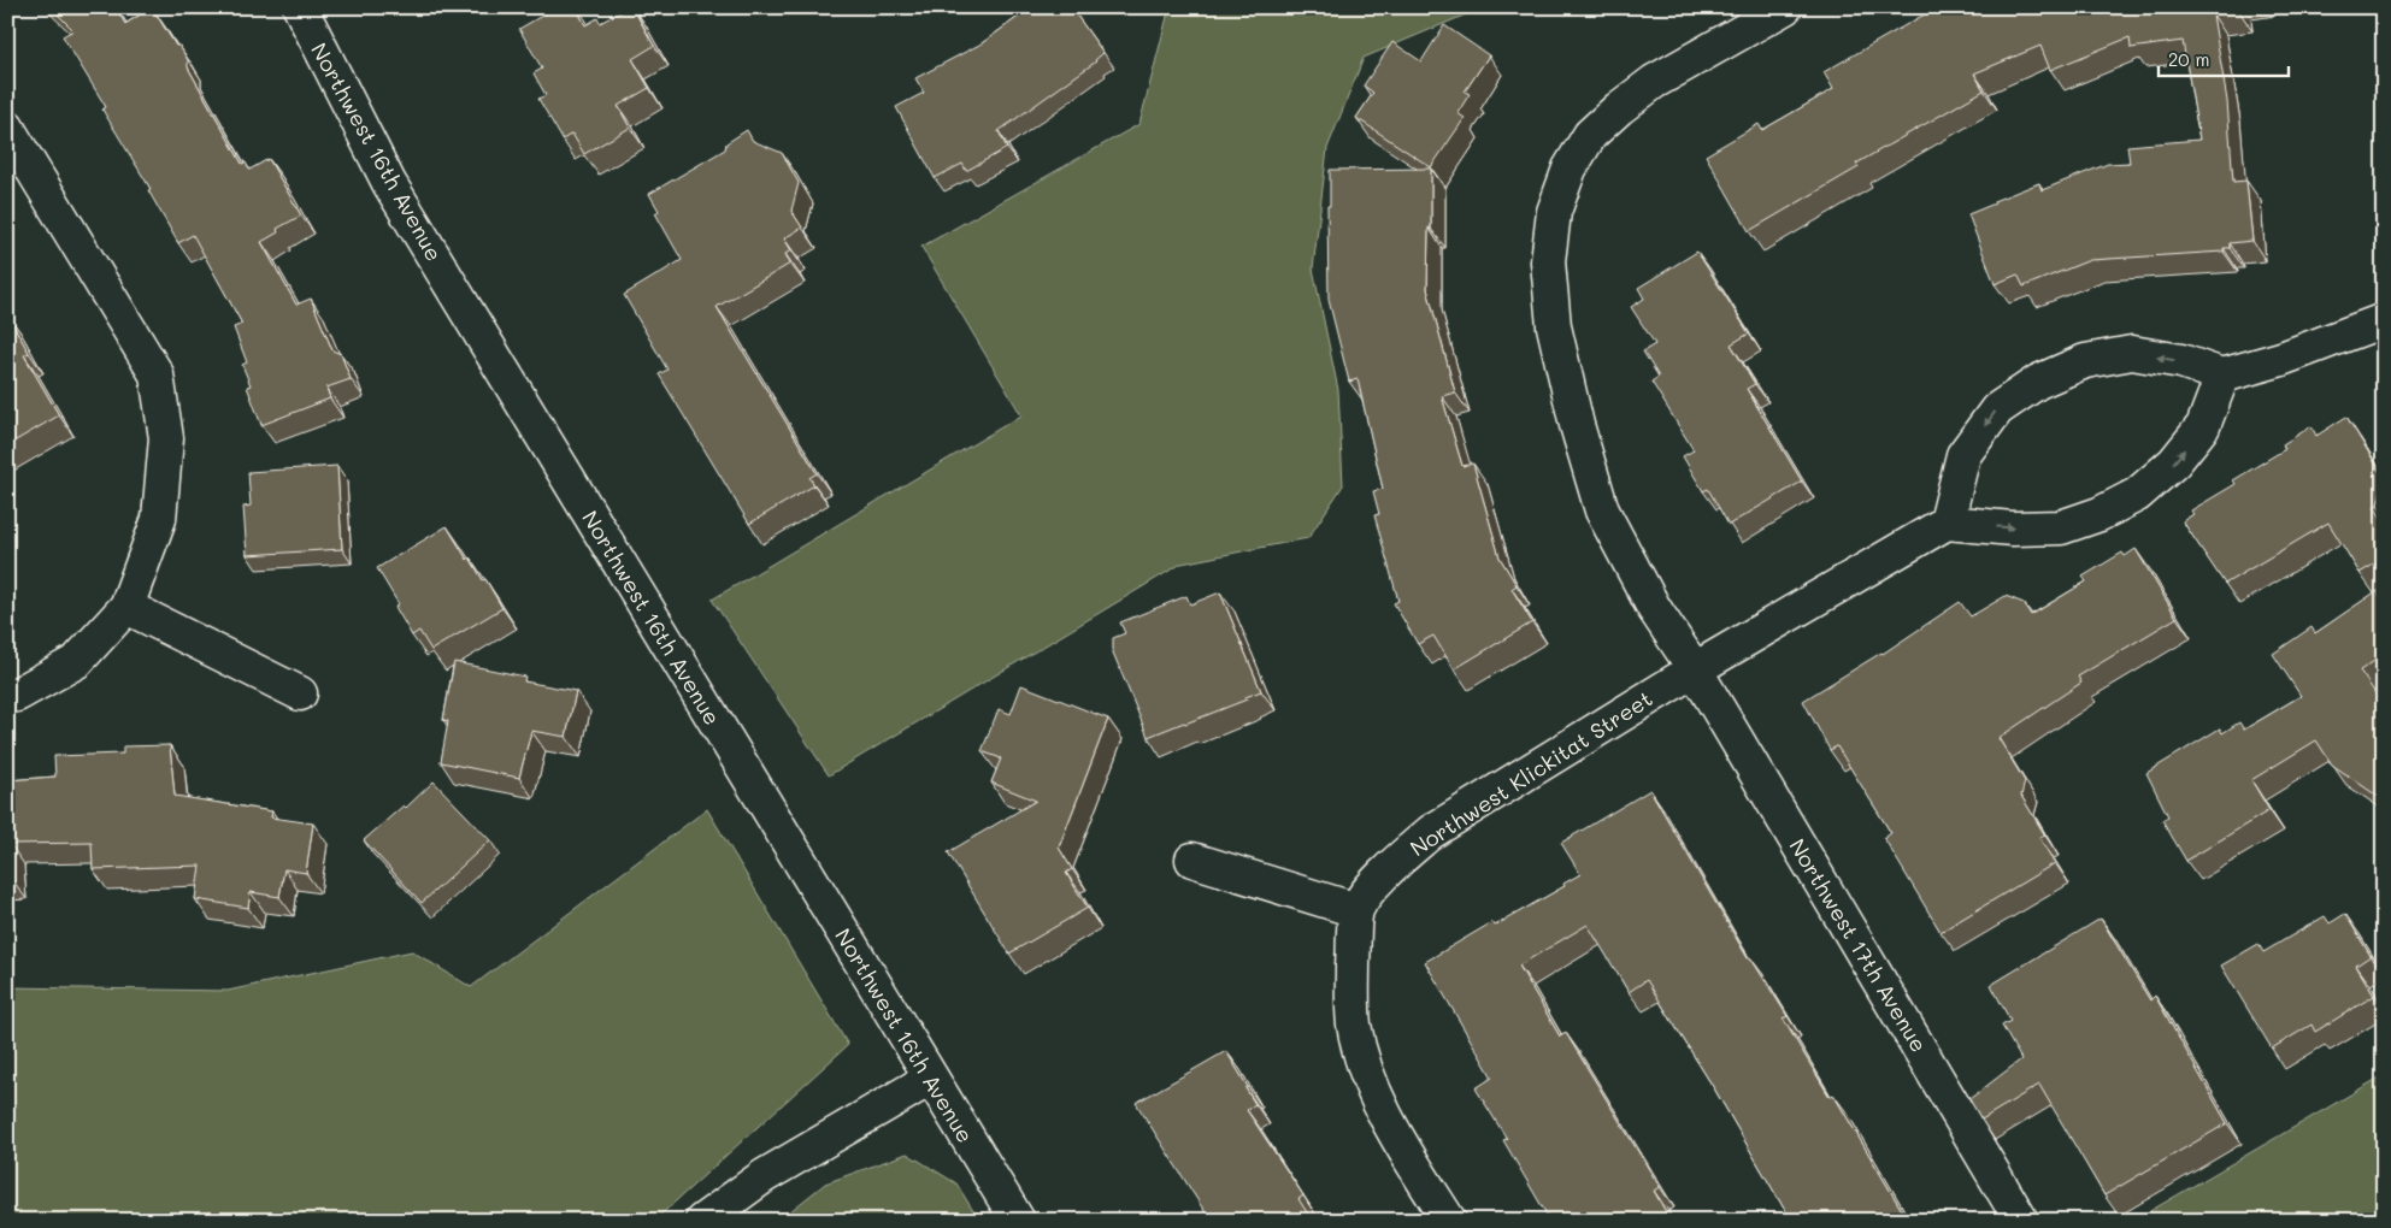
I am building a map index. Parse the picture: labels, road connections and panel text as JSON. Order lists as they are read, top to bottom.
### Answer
{
  "streets": {
    "street": ["Northwest 16th Avenue", "Northwest Klickitat Street", "Northwest 17th Avenue"]
  },
  "crossings": [
    ["Northwest Klickitat Street", "Northwest 17th Avenue"]
  ],
  "scale_bar": "20 m"
}
